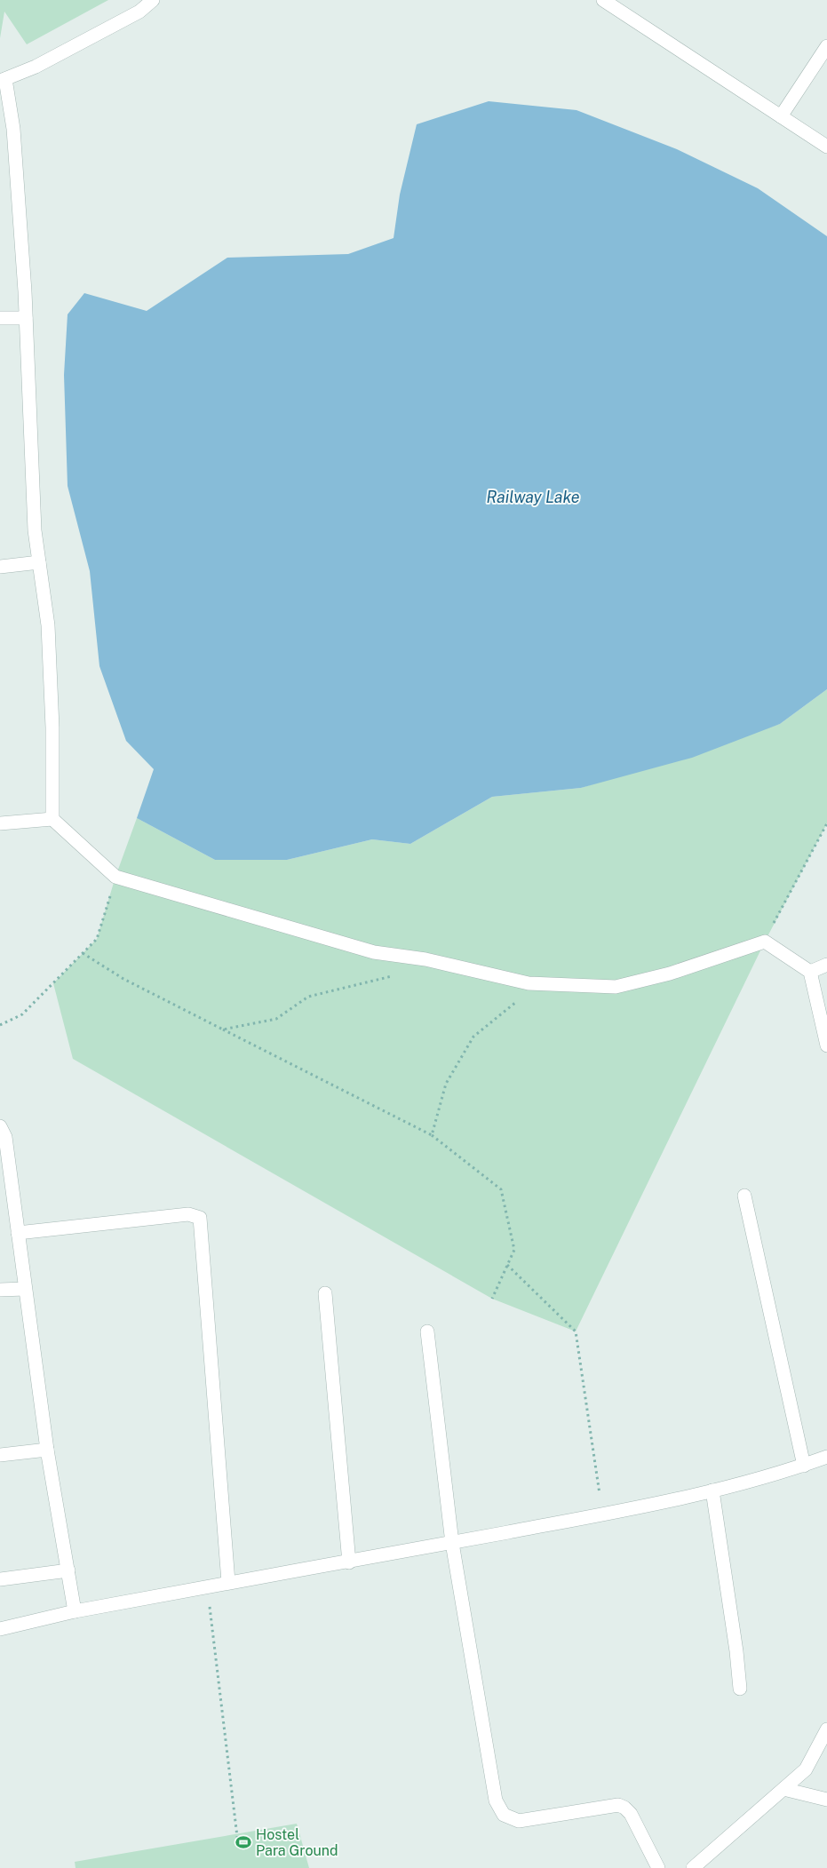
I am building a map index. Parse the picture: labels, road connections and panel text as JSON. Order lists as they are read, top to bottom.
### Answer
{
  "water": ["Railway Lake"],
  "places": {
    "sports": ["Hostel Para Ground"]
  }
}
